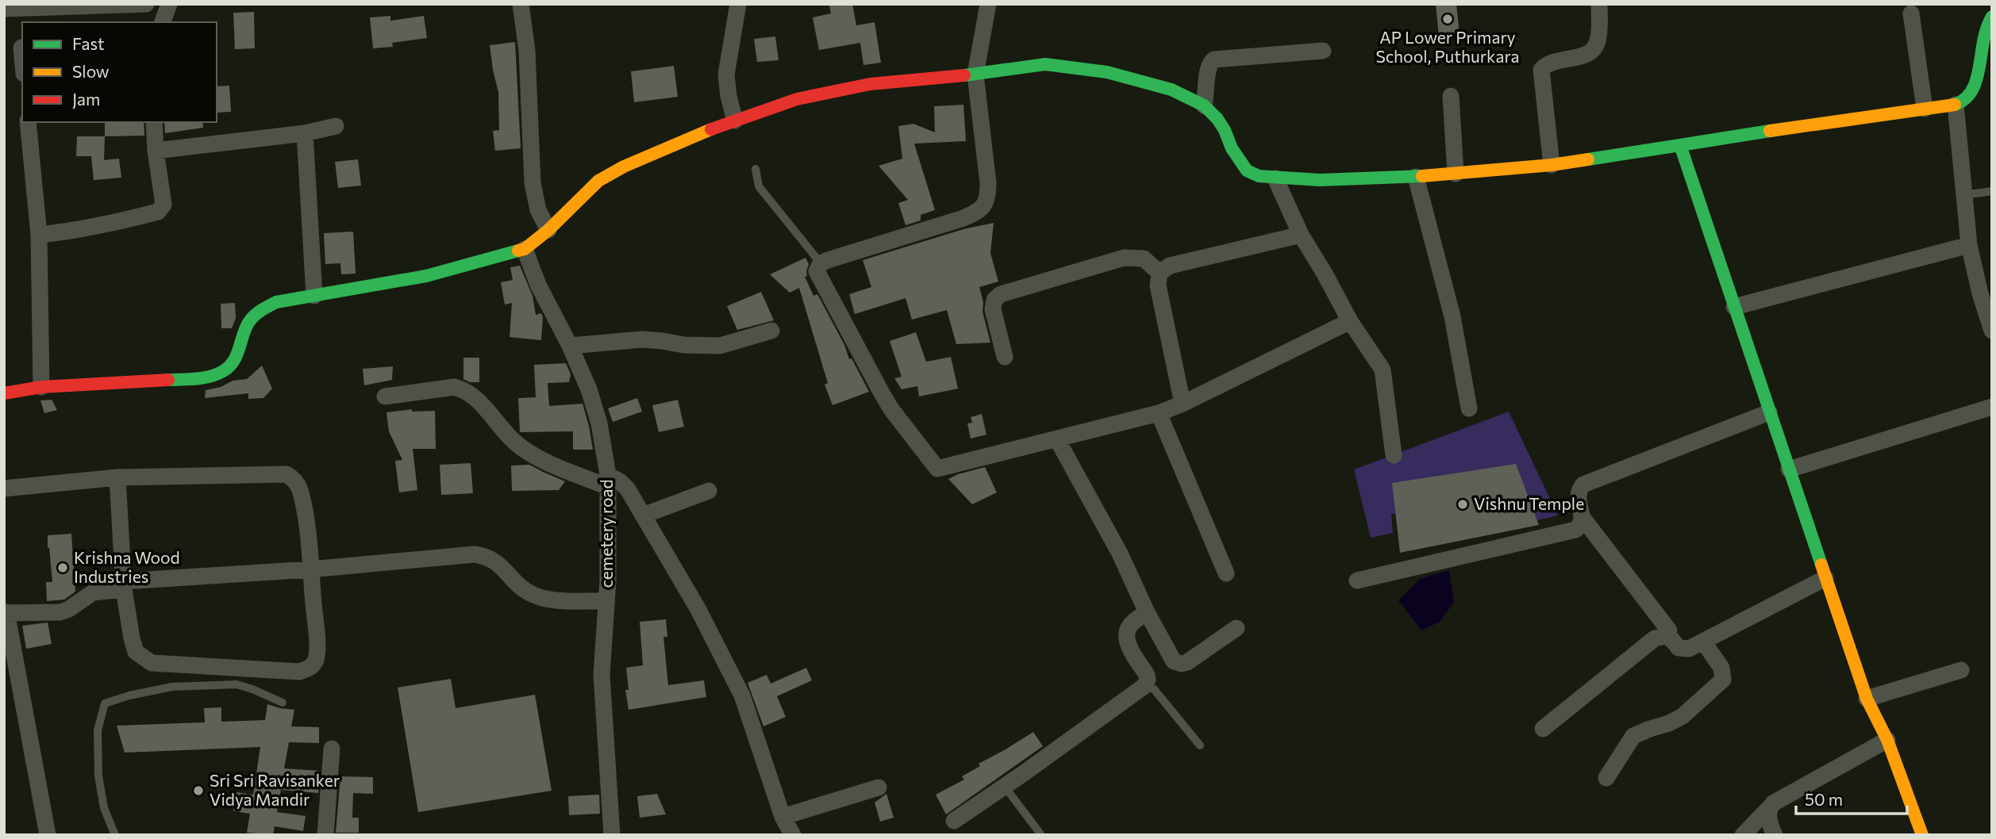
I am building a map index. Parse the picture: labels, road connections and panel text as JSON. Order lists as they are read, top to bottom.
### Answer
{
  "streets": {
    "street": ["cemetery road"]
  },
  "places": [
    "AP Lower Primary School, Puthurkara",
    "Vishnu Temple",
    "Krishna Wood Industries",
    "Sri Sri Ravisanker Vidya Mandir"
  ],
  "legend": ["Fast", "Slow", "Jam"],
  "scale_bar": "50 m"
}
